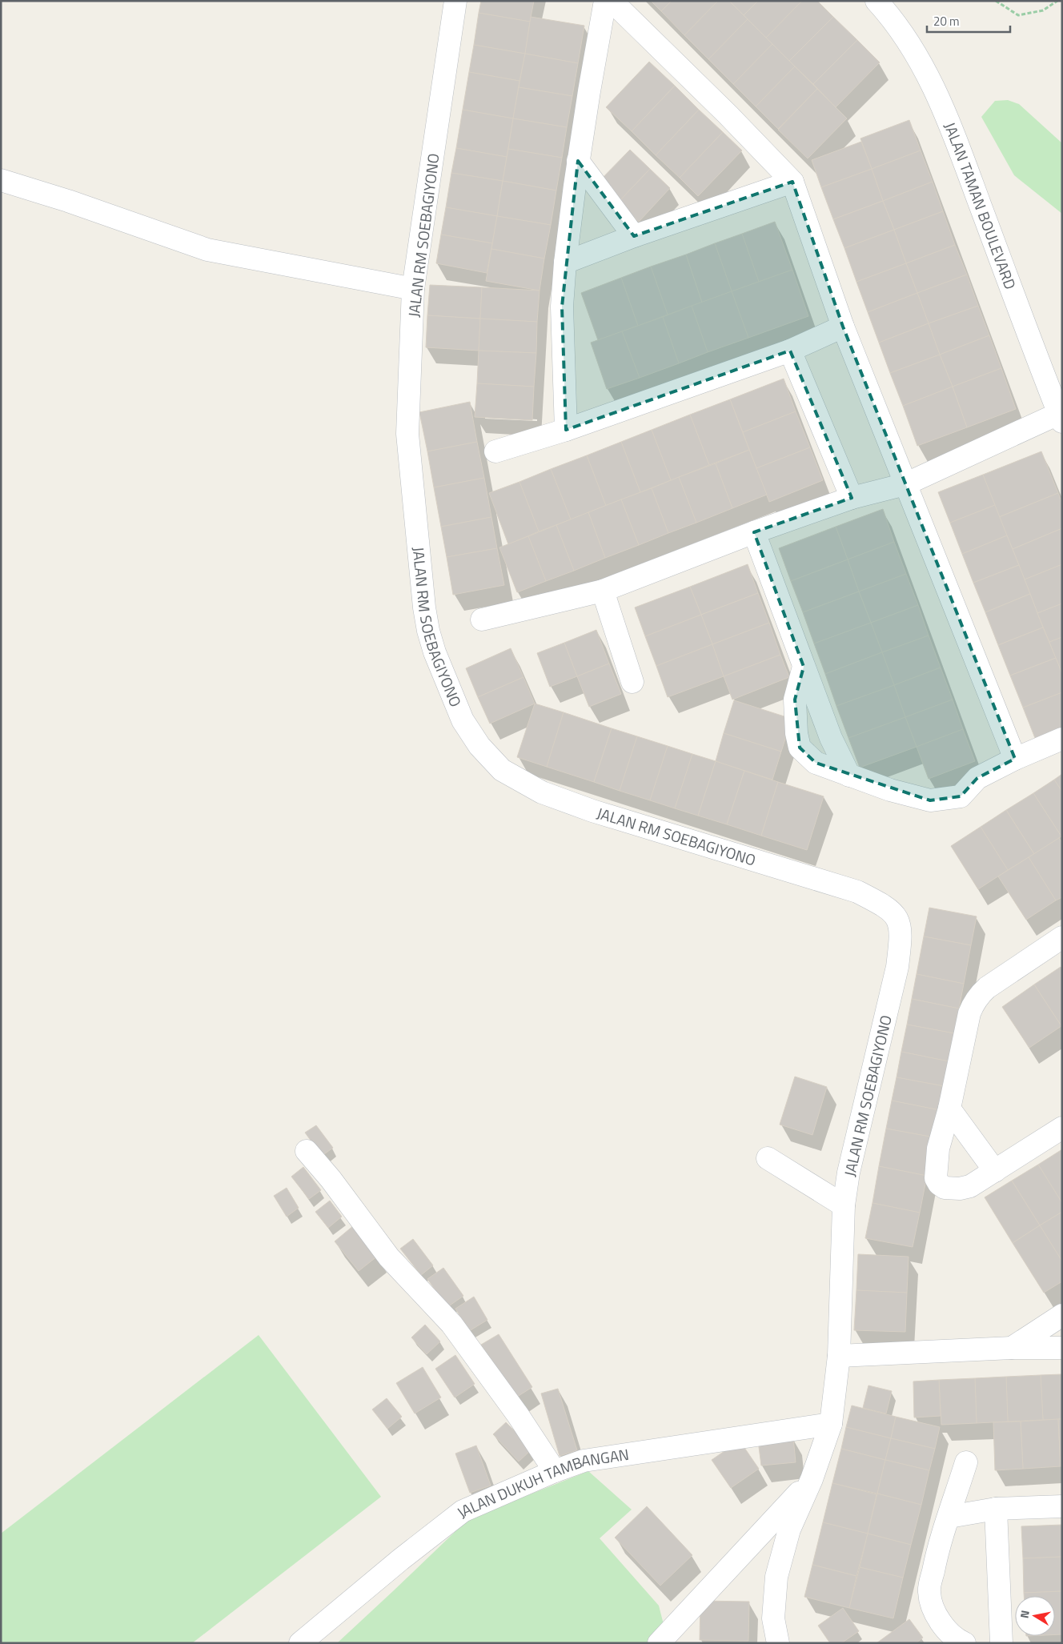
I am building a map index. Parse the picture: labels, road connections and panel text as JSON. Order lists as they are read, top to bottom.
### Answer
{
  "streets": {
    "street": ["JALAN TAMAN BOULEVARD", "JALAN RM SOEBAGIYONO", "JALAN DUKUH TAMBANGAN"]
  },
  "crossings": [
    ["JALAN RM SOEBAGIYONO", "JALAN DUKUH TAMBANGAN"]
  ],
  "scale_bar": "20 m",
  "north": "left"
}
